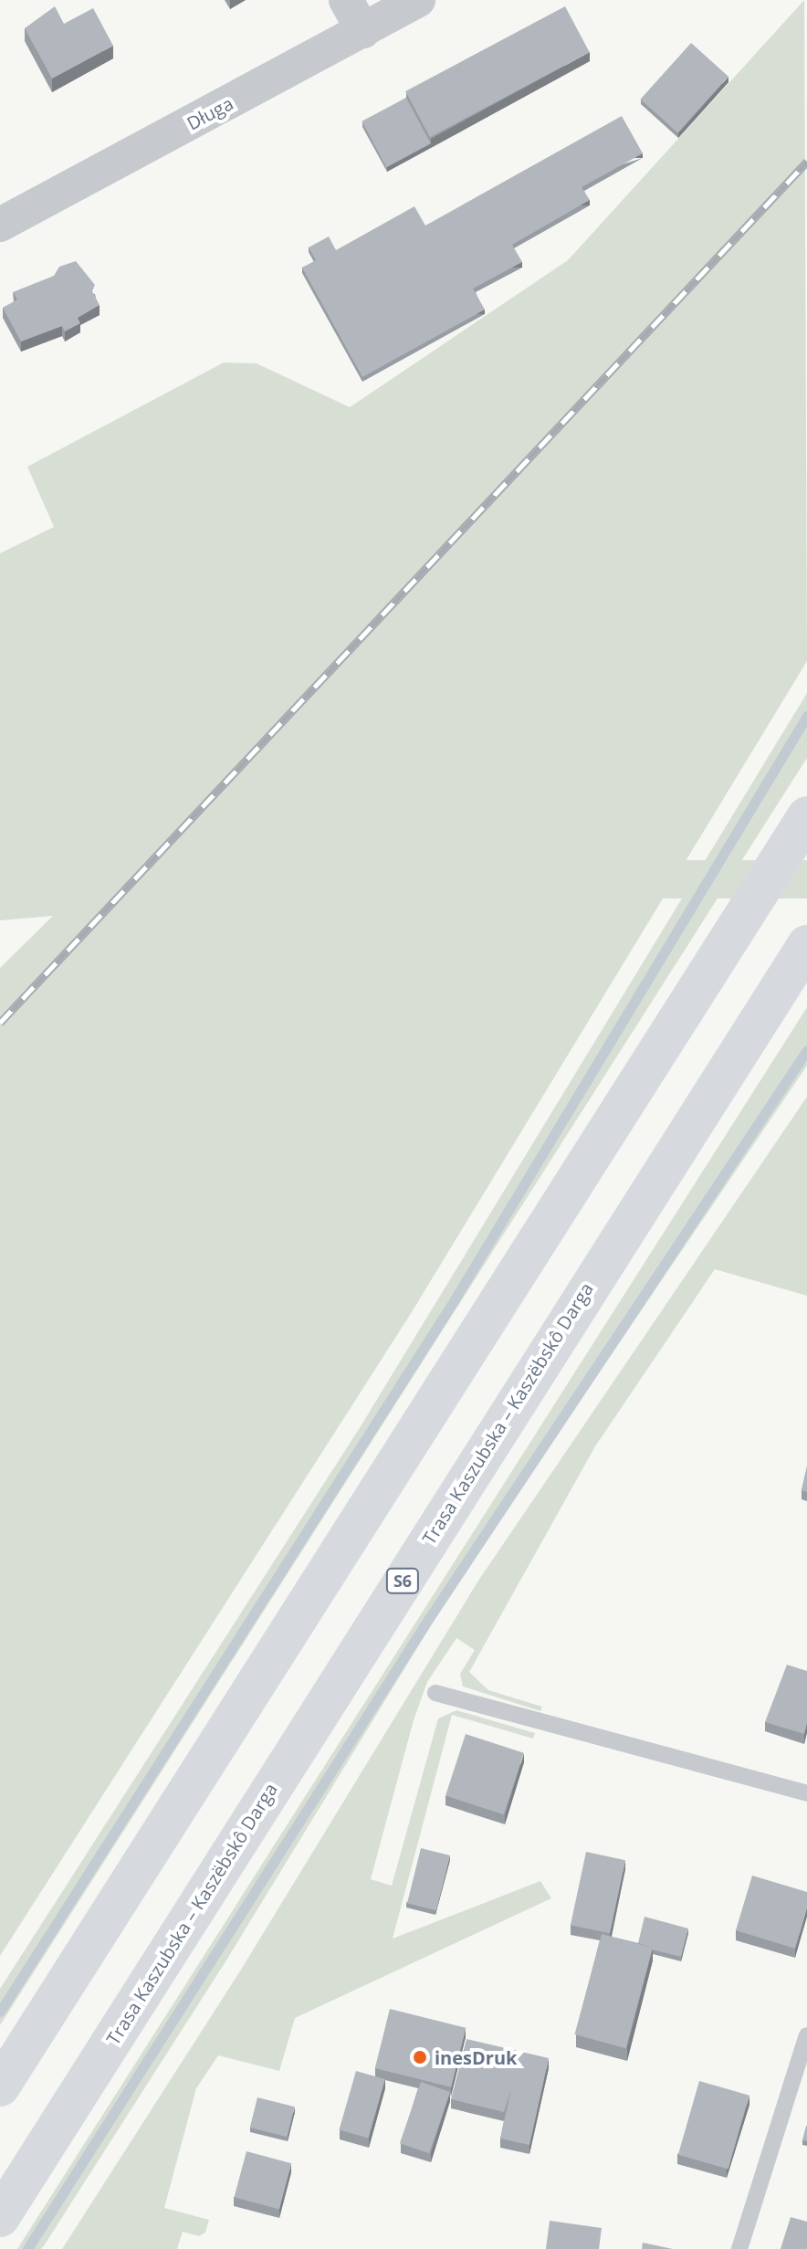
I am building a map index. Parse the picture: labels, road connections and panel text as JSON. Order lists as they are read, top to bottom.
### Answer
{
  "streets": {
    "highway": ["Trasa Kaszubska – Kaszëbskô Darga", "S6"],
    "street": ["Długa"]
  },
  "places": ["inesDruk"]
}
